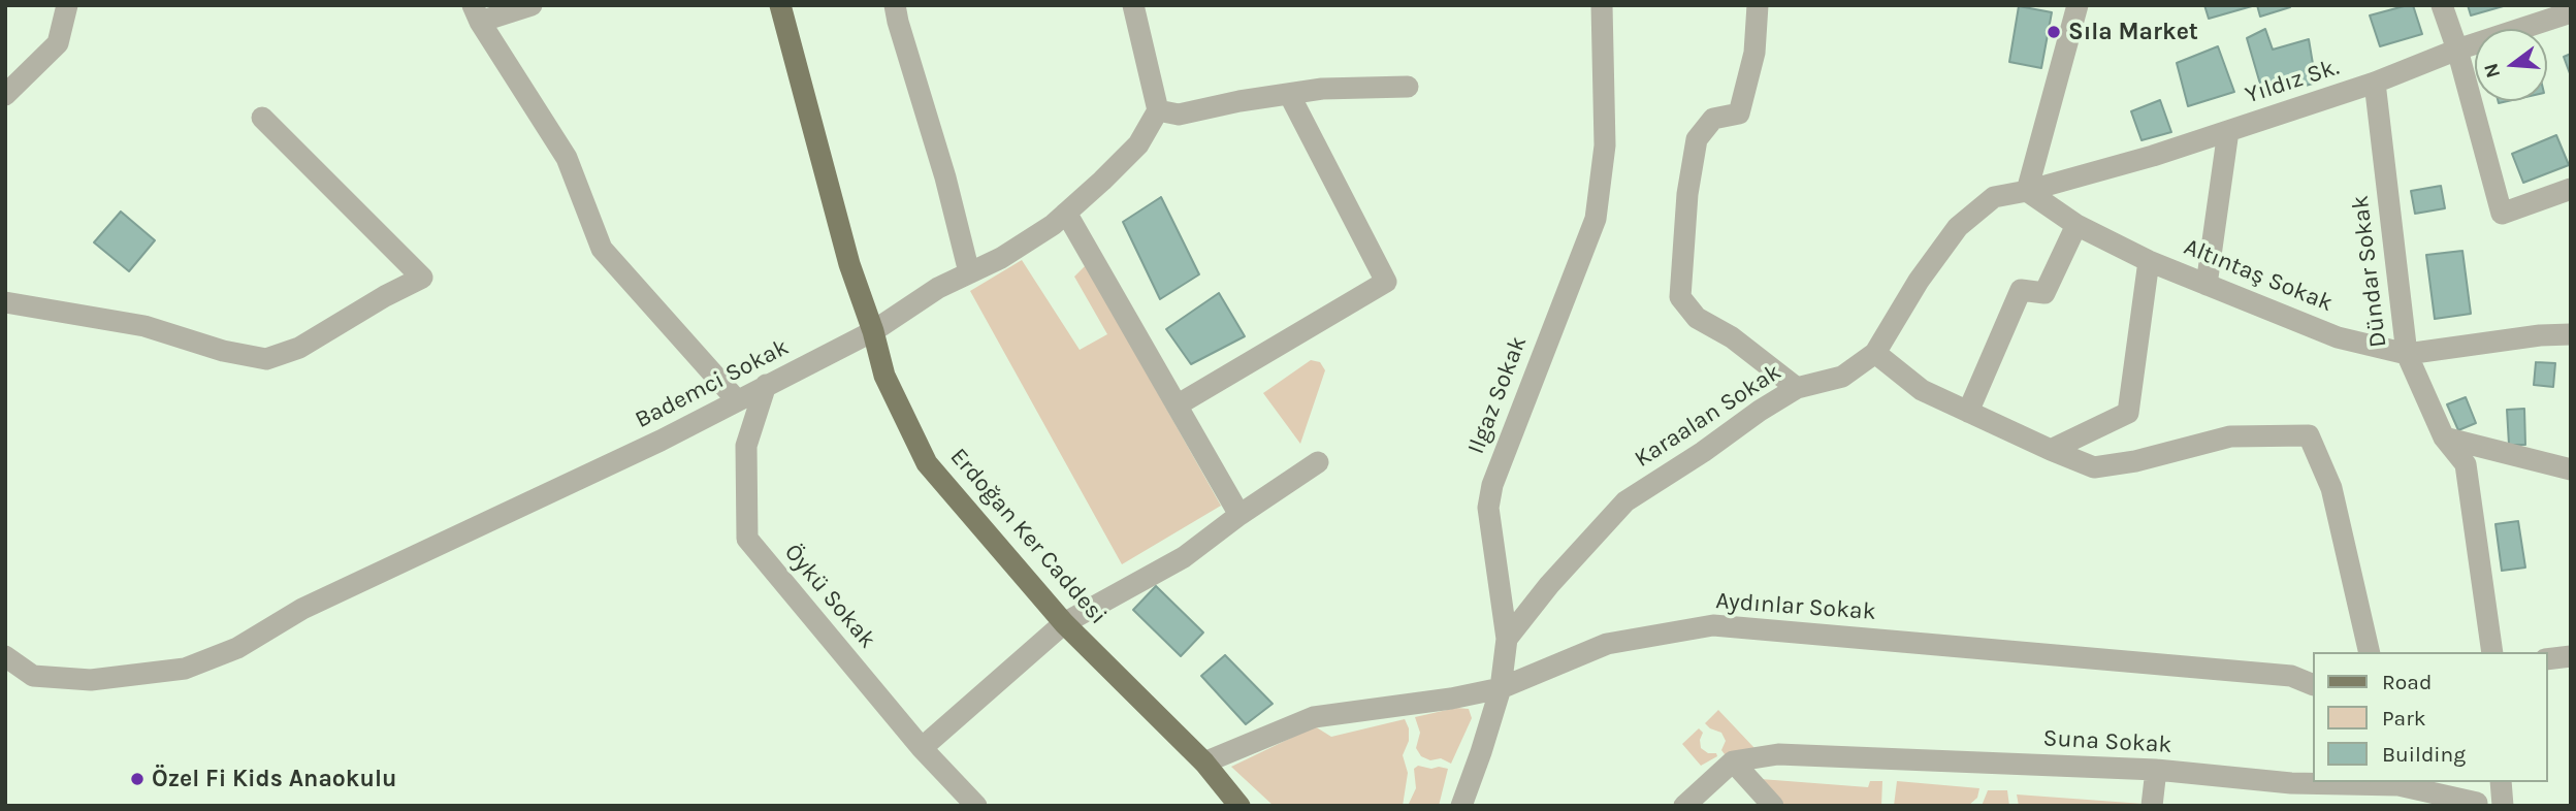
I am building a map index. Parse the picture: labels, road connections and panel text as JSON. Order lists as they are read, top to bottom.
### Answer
{
  "streets": {
    "main road": ["Erdoğan Ker Caddesi"],
    "street": [
      "Yıldız Sk.",
      "Dündar Sokak",
      "Altıntaş Sokak",
      "Bademci Sokak",
      "Ilgaz Sokak",
      "Karaalan Sokak",
      "Öykü Sokak",
      "Aydınlar Sokak",
      "Suna Sokak"
    ]
  },
  "crossings": [
    ["Yıldız Sk.", "Dündar Sokak"],
    ["Yıldız Sk.", "Altıntaş Sokak"],
    ["Yıldız Sk.", "Karaalan Sokak"],
    ["Dündar Sokak", "Altıntaş Sokak"],
    ["Altıntaş Sokak", "Karaalan Sokak"],
    ["Bademci Sokak", "Erdoğan Ker Caddesi"],
    ["Bademci Sokak", "Öykü Sokak"],
    ["Ilgaz Sokak", "Karaalan Sokak"],
    ["Ilgaz Sokak", "Aydınlar Sokak"],
    ["Erdoğan Ker Caddesi", "Aydınlar Sokak"]
  ],
  "places": ["Sıla Market", "Özel Fi Kids Anaokulu"],
  "legend": ["Road", "Park", "Building"],
  "north": "left"
}
